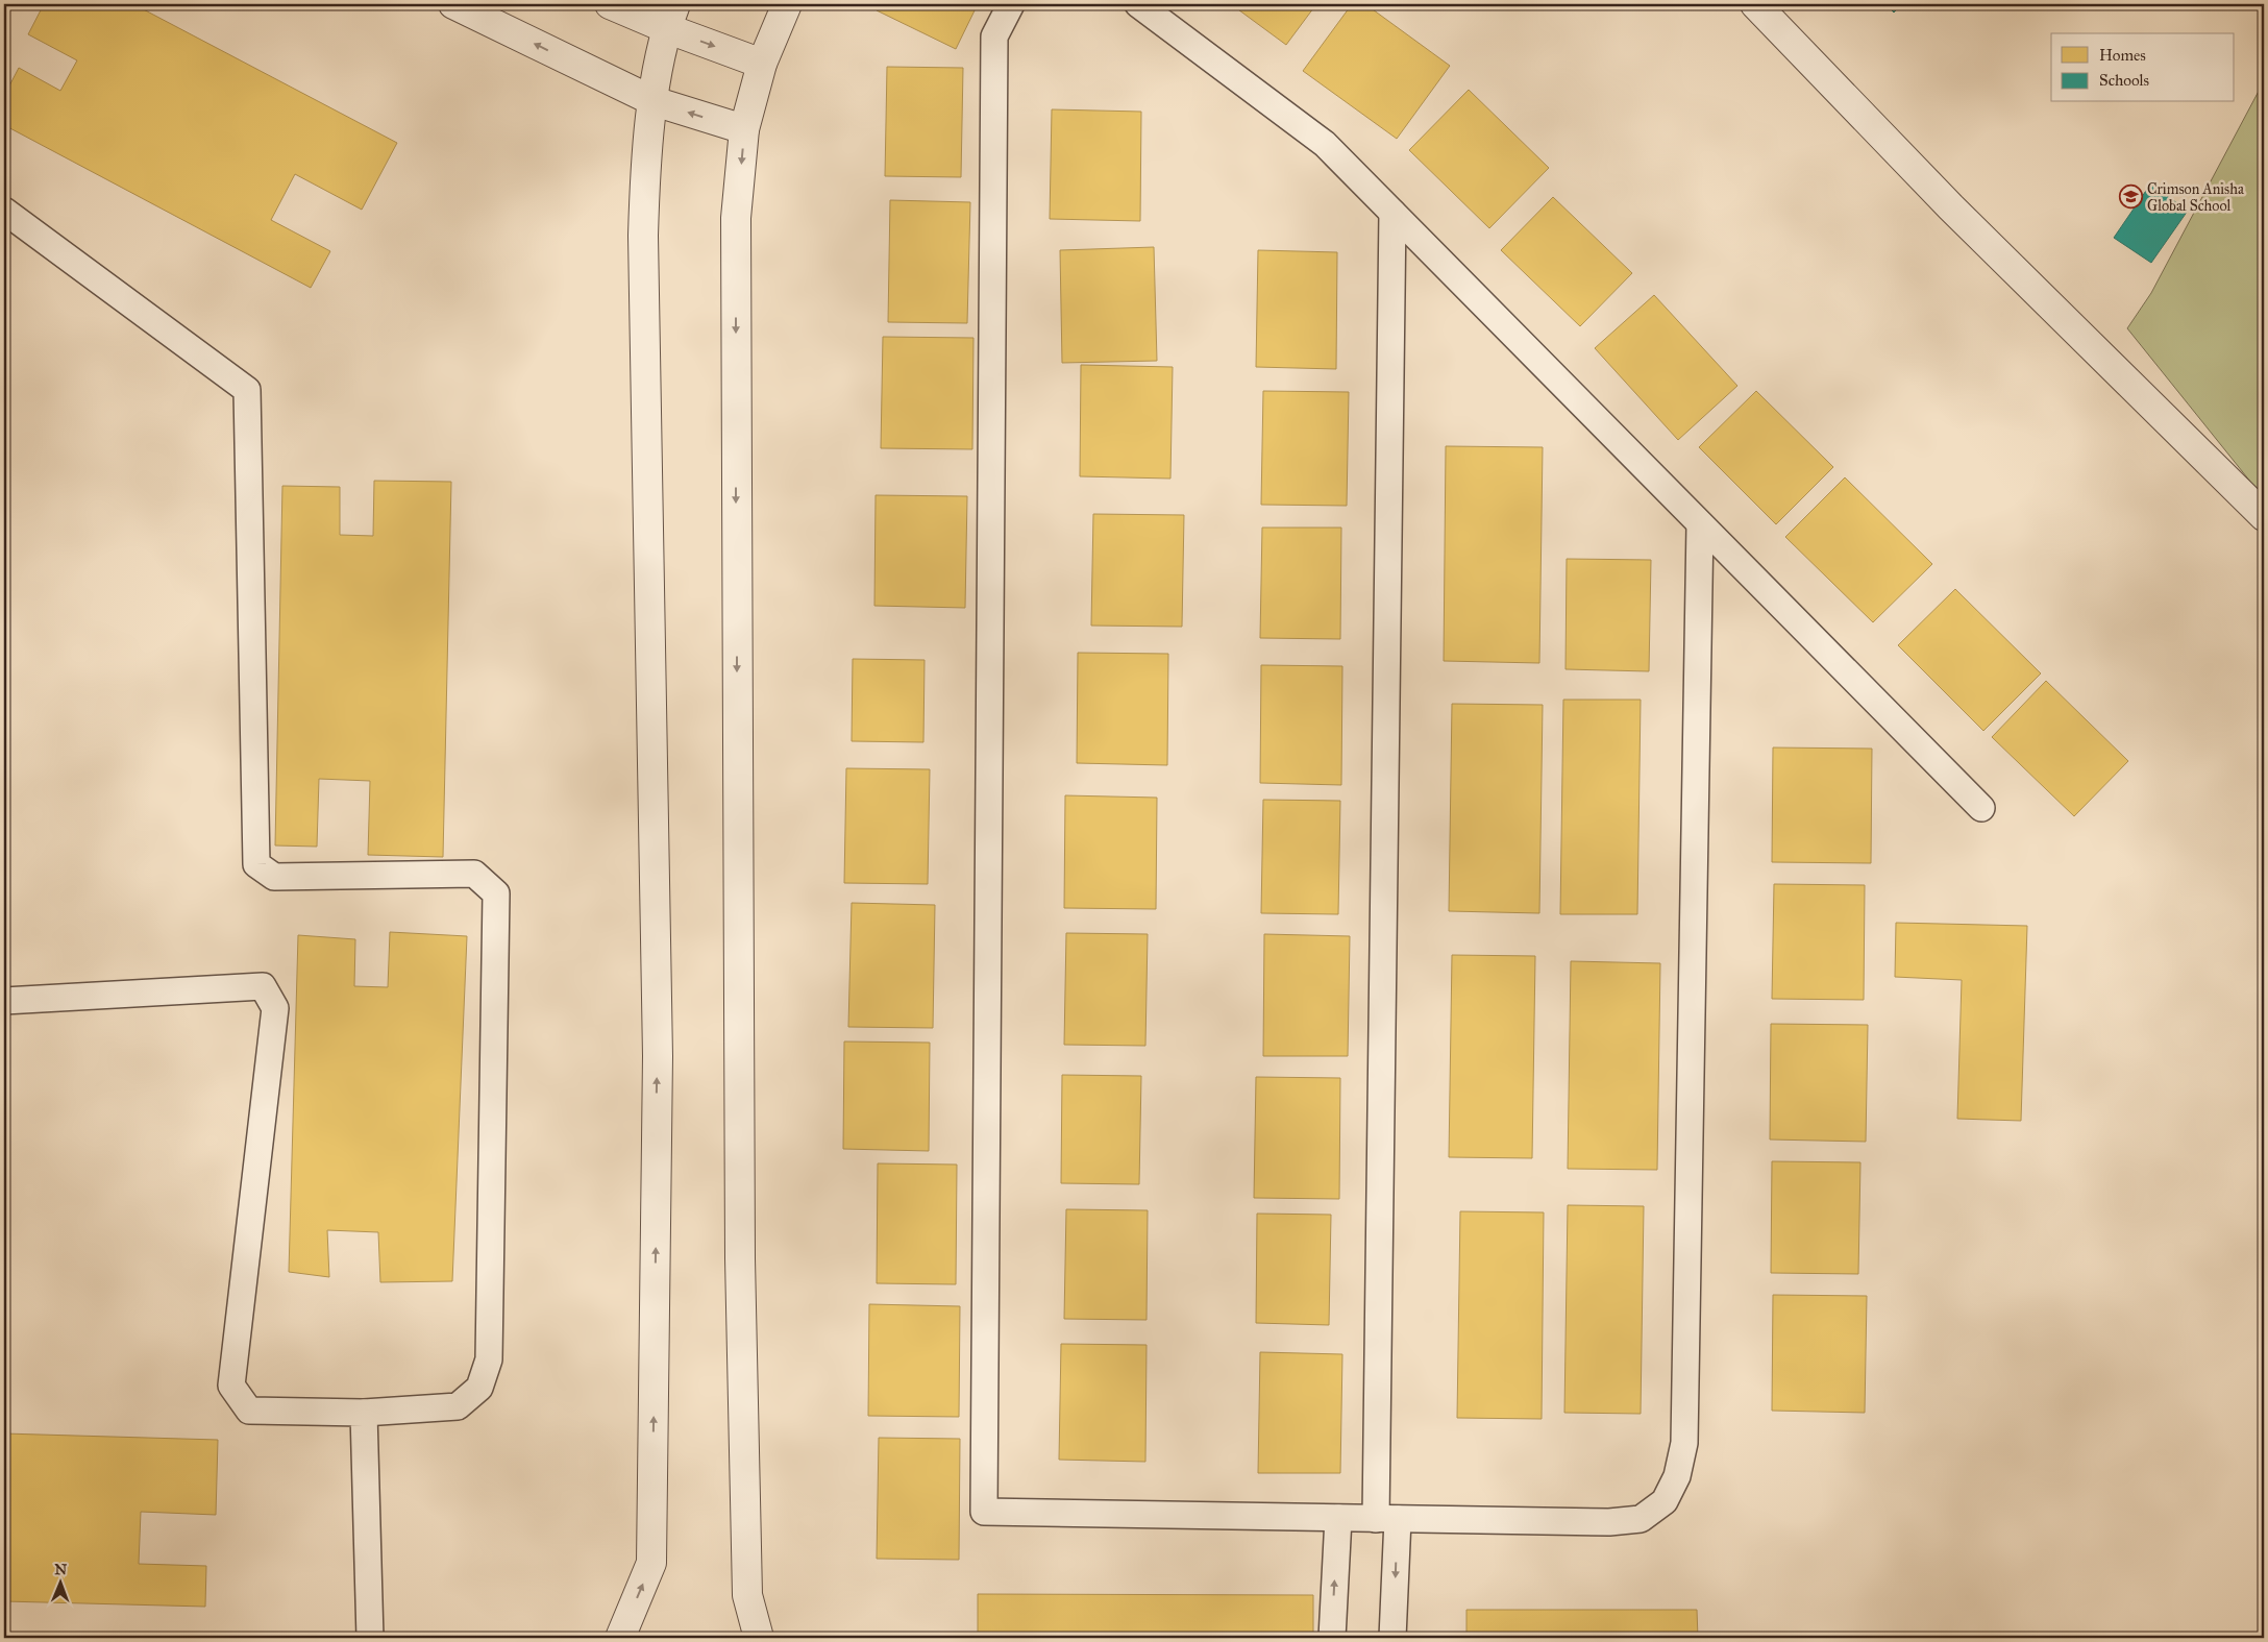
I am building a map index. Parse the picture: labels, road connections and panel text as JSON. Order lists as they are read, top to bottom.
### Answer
{
  "places": {
    "school or university": ["Crimson Anisha Global School"]
  },
  "legend": ["Homes", "Schools"],
  "north": "top"
}
